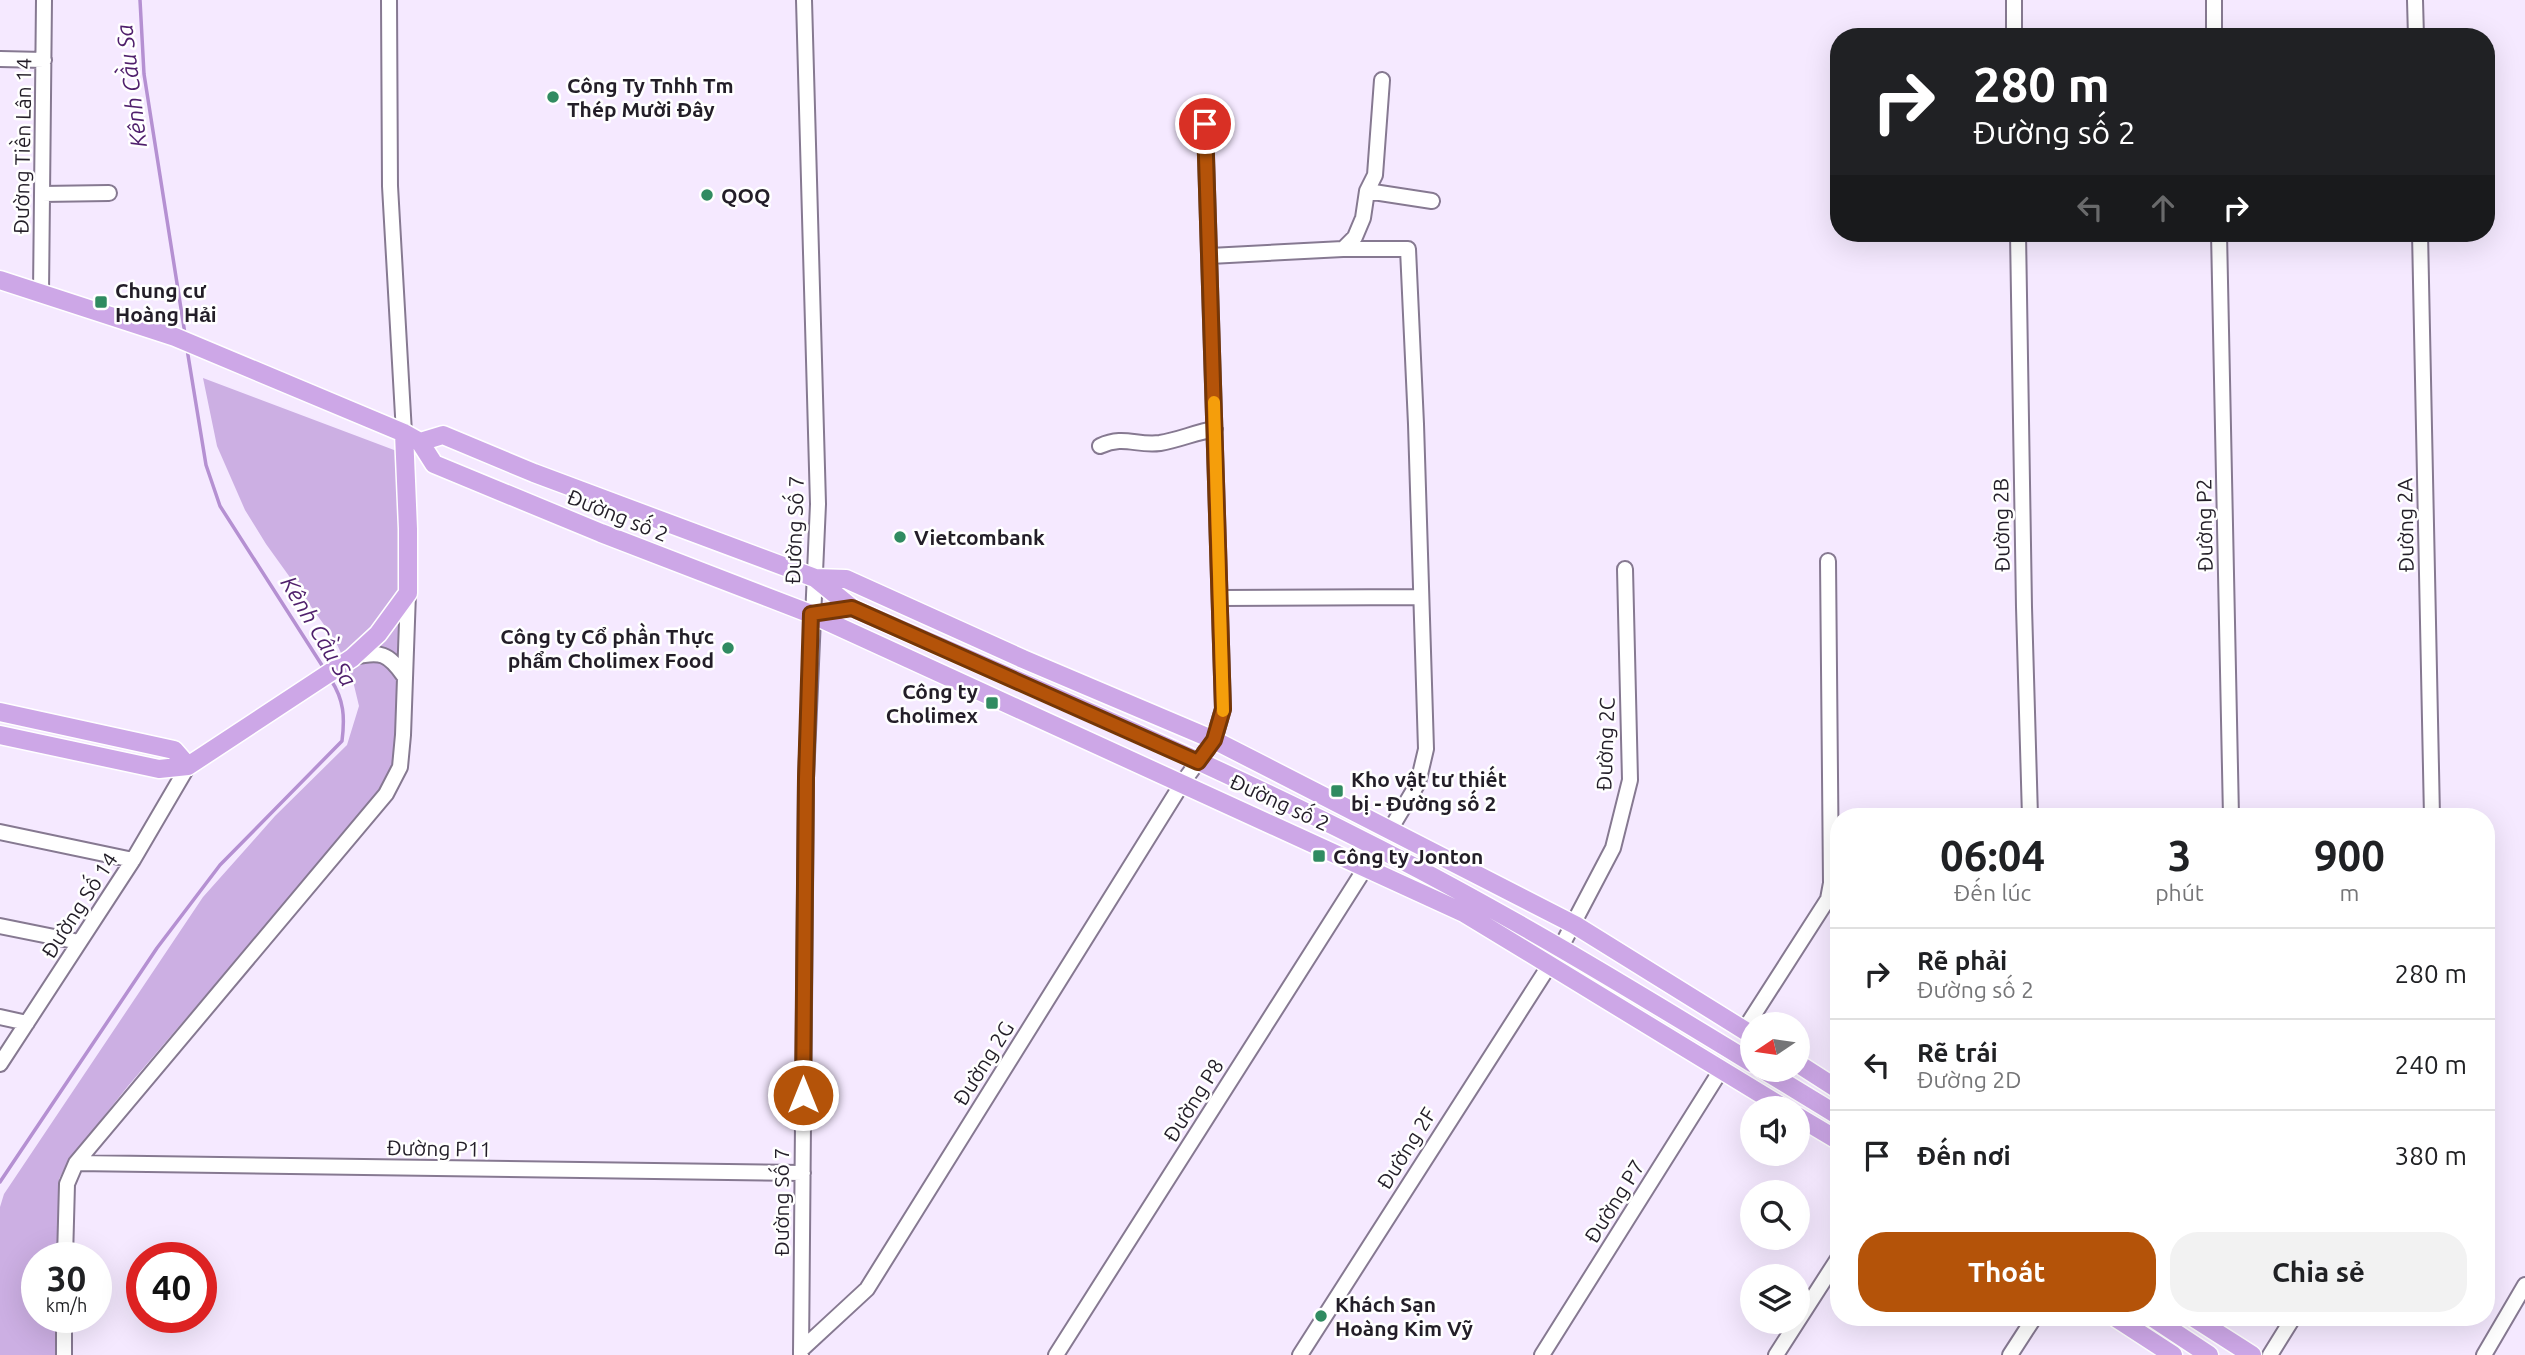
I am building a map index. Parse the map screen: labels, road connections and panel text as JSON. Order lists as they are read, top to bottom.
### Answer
{
  "streets": {
    "main road": ["Đường số 2"],
    "street": [
      "Đường Tiền Lân 14",
      "Đường 2B",
      "Đường P2",
      "Đường 2A",
      "Đường Số 7",
      "Đường 2C",
      "Đường Số 14",
      "Đường 2G",
      "Đường P8",
      "Đường P11",
      "Đường 2F",
      "Đường P7"
    ]
  },
  "crossings": [
    ["Đường Tiền Lân 14", "Đường số 2"],
    ["Đường số 2", "Đường Số 7"],
    ["Đường số 2", "Đường 2C"],
    ["Đường số 2", "Đường 2G"],
    ["Đường số 2", "Đường P8"],
    ["Đường số 2", "Đường 2F"],
    ["Đường số 2", "Đường P7"],
    ["Đường Số 7", "Đường 2G"],
    ["Đường Số 7", "Đường P11"],
    ["Đường 2C", "Đường 2F"]
  ],
  "water": ["Kênh Cầu Sa"],
  "places": {
    "other": [
      "Công Ty Tnhh Tm Thép Mười Đây",
      "QOQ",
      "Vietcombank",
      "Công ty Cổ phần Thực phẩm Cholimex Food",
      "Khách Sạn Hoàng Kim Vỹ"
    ],
    "transit": [
      "Chung cư Hoàng Hải",
      "Công ty Cholimex",
      "Kho vật tư thiết bị - Đường số 2",
      "Công ty Jonton"
    ]
  },
  "north": "left",
  "page": {
    "turn": ["280 m", "Đường số 2"],
    "eta": [
      "06:04",
      "Đến lúc",
      "3",
      "phút",
      "900",
      "m"
    ],
    "list": [
      {
        "name": "Rẽ phải",
        "note": "Đường số 2",
        "value": "280 m"
      },
      {
        "name": "Rẽ trái",
        "note": "Đường 2D",
        "value": "240 m"
      },
      {
        "name": "Đến nơi",
        "value": "380 m"
      }
    ],
    "buttons": ["Thoát", "Chia sẻ"],
    "speed": "30 km/h",
    "limit": "40"
  }
}
